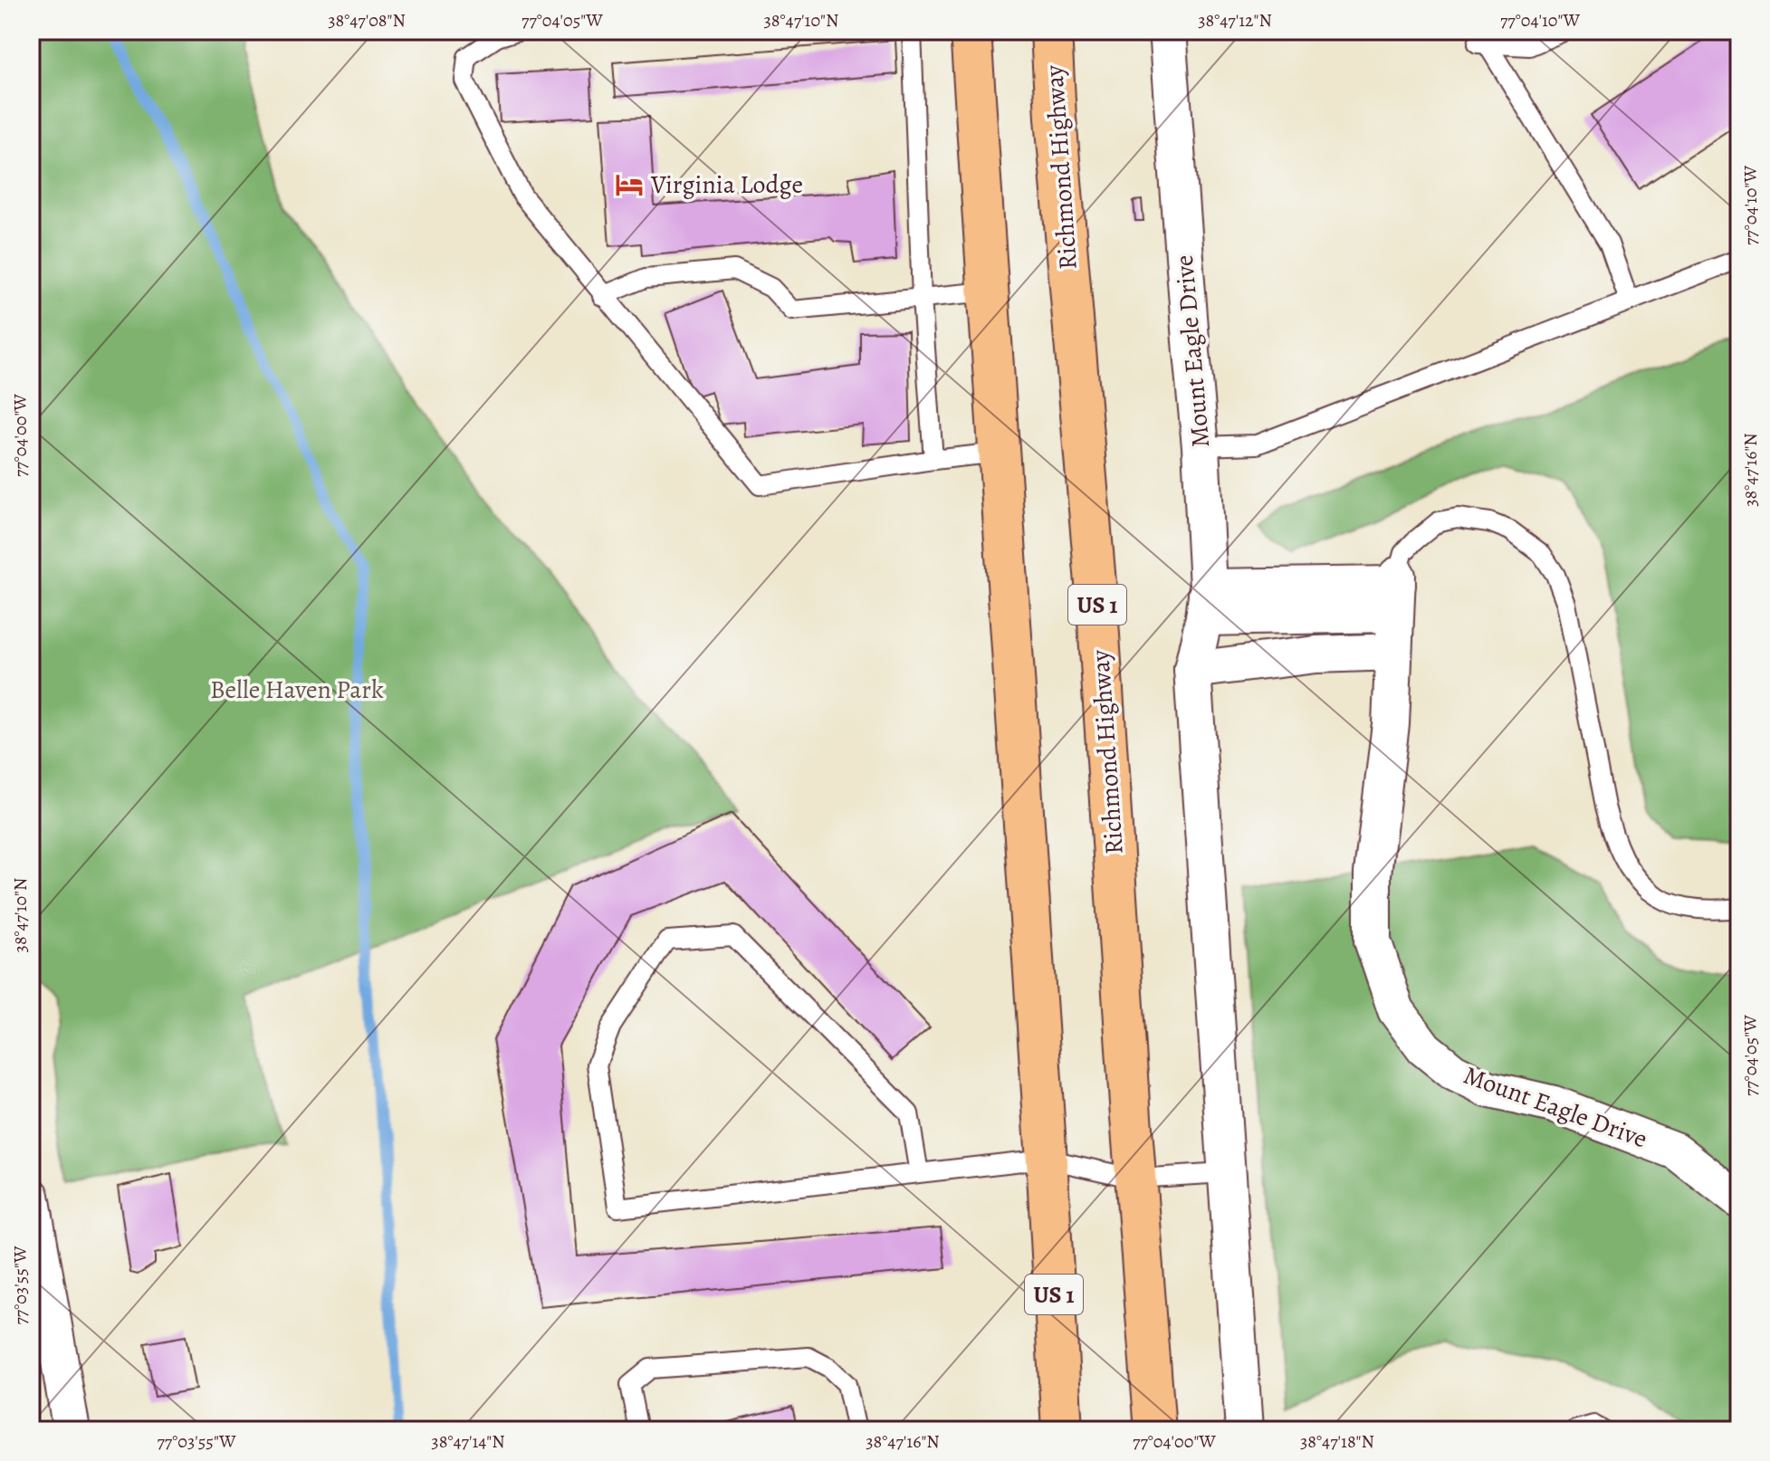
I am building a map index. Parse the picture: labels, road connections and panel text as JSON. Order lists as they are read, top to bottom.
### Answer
{
  "streets": {
    "highway": ["Richmond Highway", "US 1"],
    "street": ["Mount Eagle Drive"]
  },
  "parks": ["Belle Haven Park"],
  "places": {
    "hotel": ["Virginia Lodge"]
  },
  "coordinates": [
    "38°47'08\"N",
    "77°04'05\"W",
    "38°47'10\"N",
    "38°47'12\"N",
    "77°04'10\"W",
    "77°04'00\"W",
    "38°47'16\"N",
    "77°03'55\"W",
    "38°47'14\"N",
    "38°47'18\"N"
  ]
}
